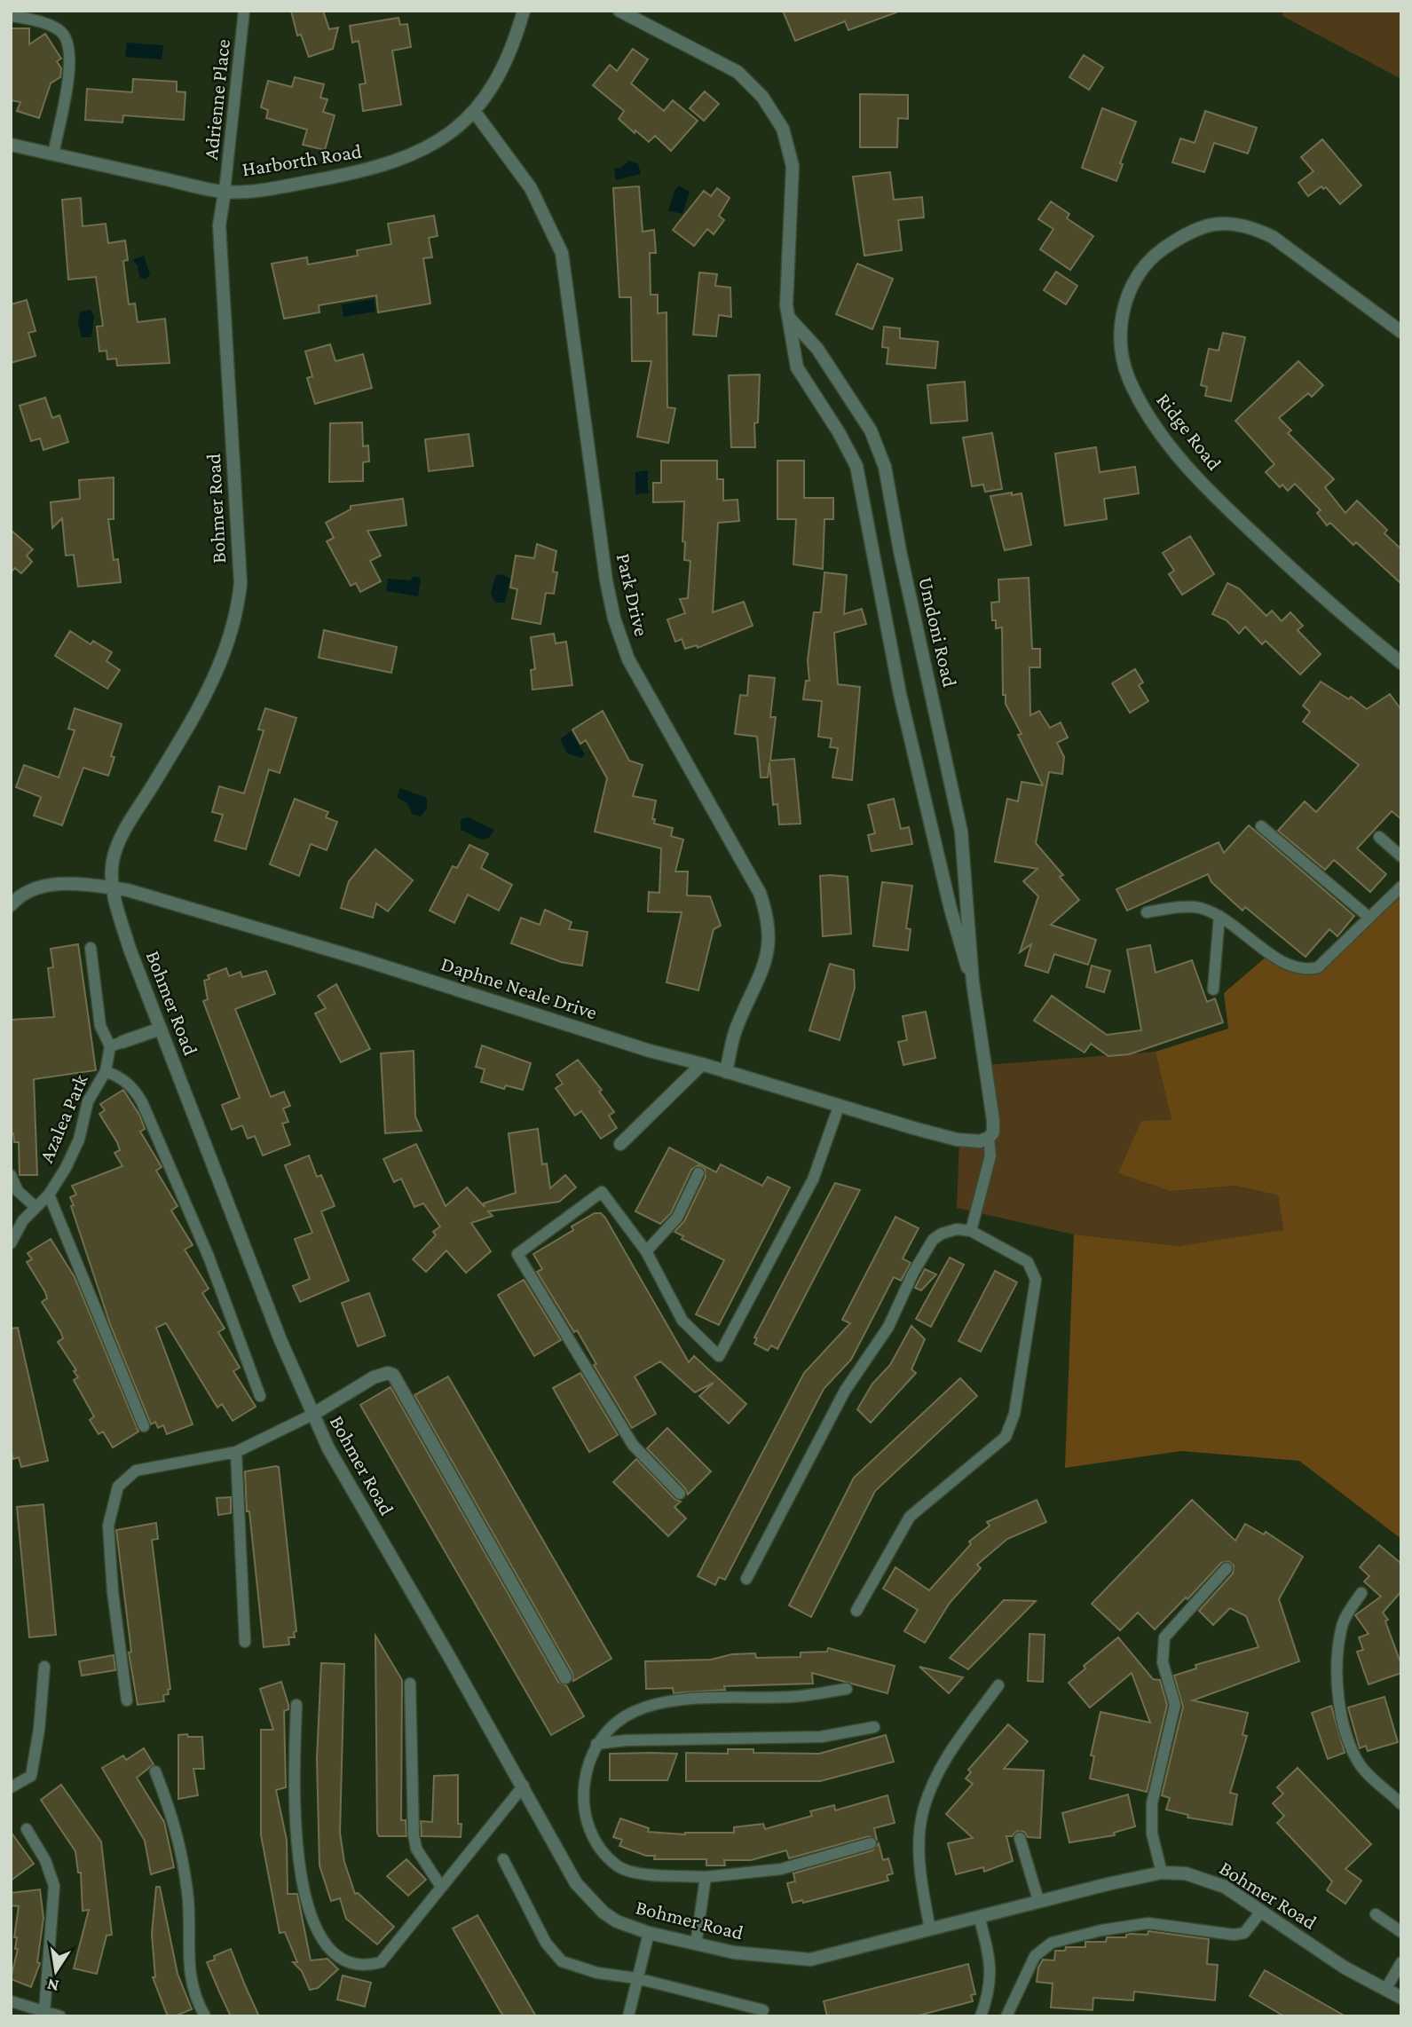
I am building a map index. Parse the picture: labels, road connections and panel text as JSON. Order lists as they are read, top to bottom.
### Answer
{
  "streets": {
    "street": [
      "Harborth Road",
      "Ridge Road",
      "Bohmer Road",
      "Park Drive",
      "Umdoni Road",
      "Daphne Neale Drive"
    ],
    "lane": ["Adrienne Place", "Azalea Park"]
  },
  "crossings": [
    ["Adrienne Place", "Harborth Road"],
    ["Adrienne Place", "Bohmer Road"],
    ["Harborth Road", "Bohmer Road"],
    ["Harborth Road", "Park Drive"],
    ["Bohmer Road", "Daphne Neale Drive"],
    ["Park Drive", "Daphne Neale Drive"],
    ["Umdoni Road", "Daphne Neale Drive"]
  ],
  "north": "bottom"
}
